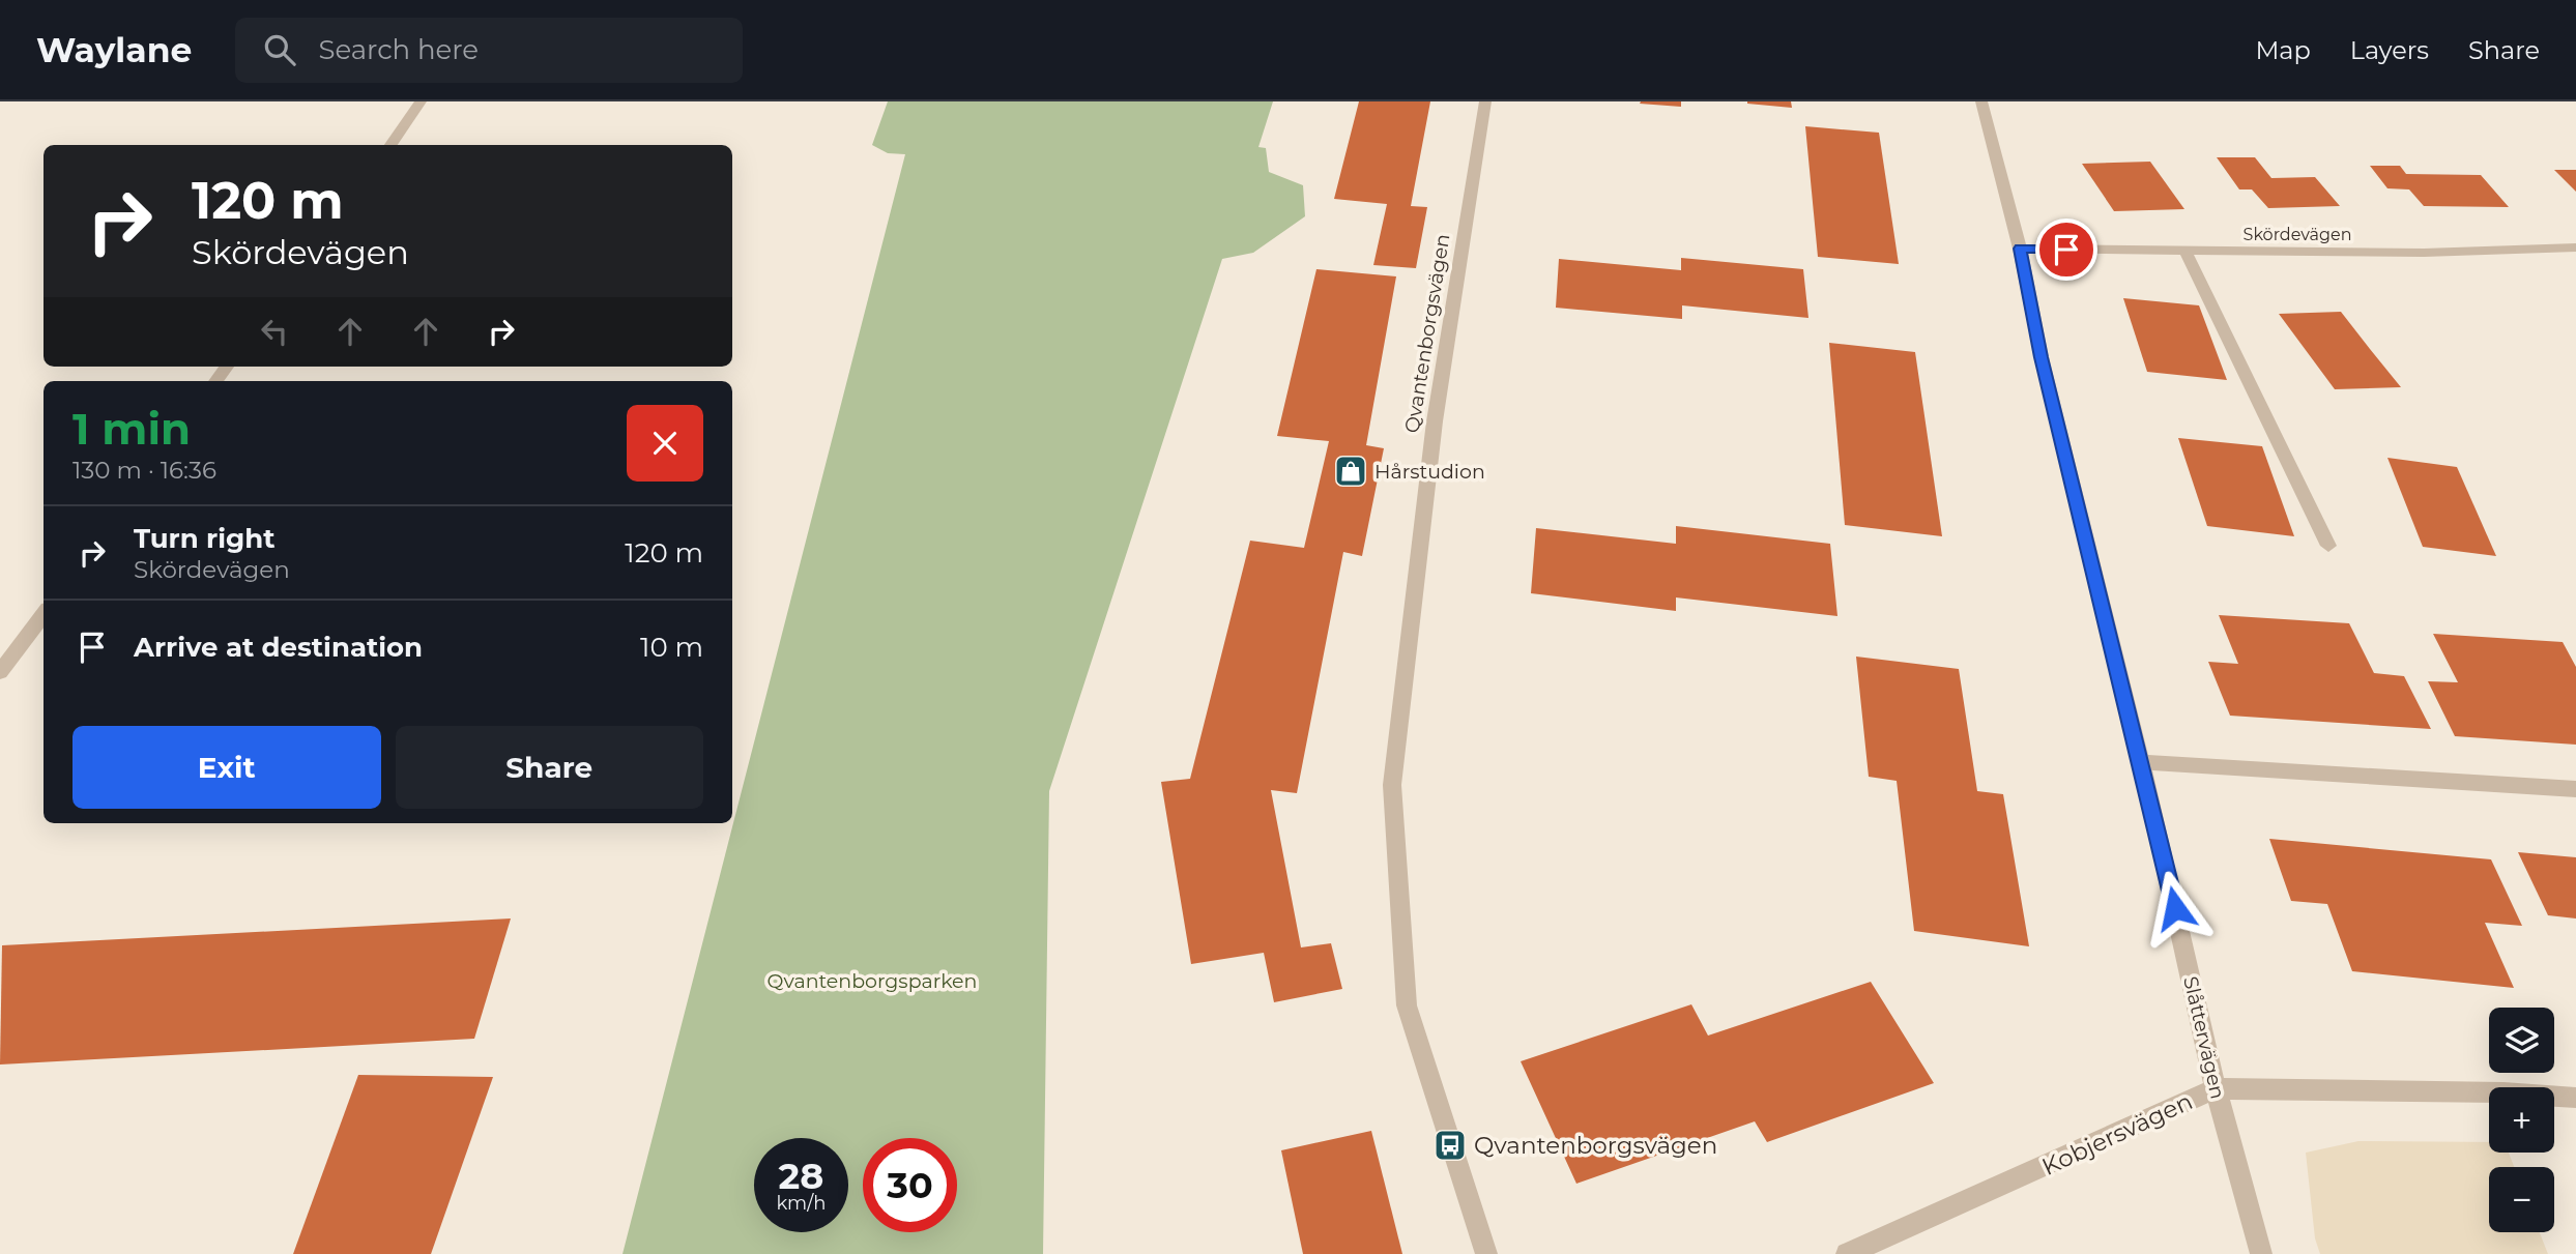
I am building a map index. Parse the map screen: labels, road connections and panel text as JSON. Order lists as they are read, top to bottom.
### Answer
{
  "streets": {
    "street": [
      "Skördevägen",
      "Qvantenborgsvägen",
      "Slåttervägen",
      "Kobjersvägen"
    ]
  },
  "crossings": [
    ["Skördevägen", "Slåttervägen"],
    ["Slåttervägen", "Kobjersvägen"]
  ],
  "parks": ["Qvantenborgsparken"],
  "places": {
    "shop": ["Hårstudion"],
    "bus stop": ["Qvantenborgsvägen"]
  },
  "page": {
    "header": "Waylane",
    "search": "Search here",
    "nav": ["Map", "Layers", "Share"],
    "turn": ["120 m", "Skördevägen"],
    "heading": ["1 min", "130 m · 16:36"],
    "list": [
      {
        "name": "Turn right",
        "note": "Skördevägen",
        "value": "120 m"
      },
      {
        "name": "Arrive at destination",
        "value": "10 m"
      }
    ],
    "buttons": ["Exit", "Share"],
    "map_buttons": ["+", "−"],
    "speed": "28 km/h",
    "limit": "30"
  }
}
